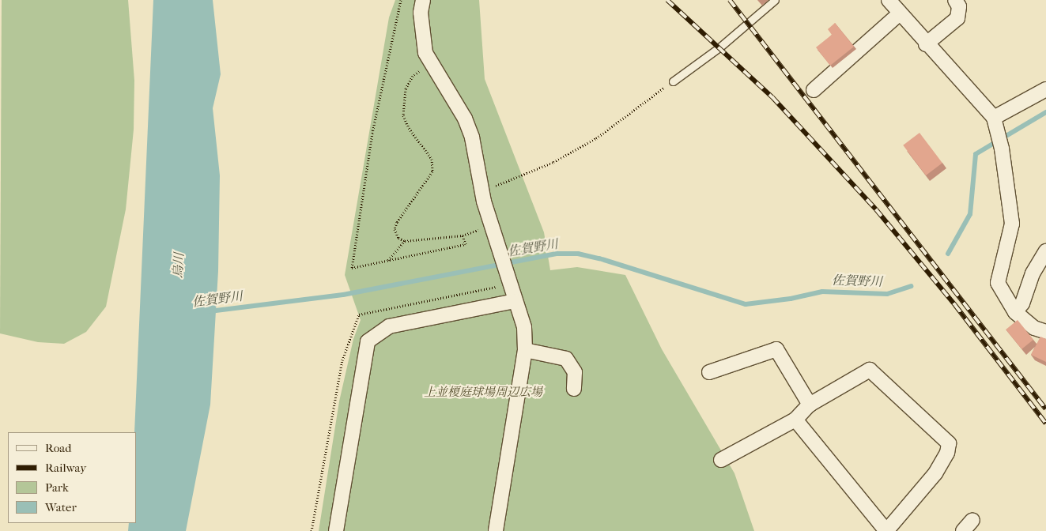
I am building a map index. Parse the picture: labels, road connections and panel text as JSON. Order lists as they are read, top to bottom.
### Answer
{
  "water": ["佐賀野川", "烏川"],
  "parks": ["上並榎庭球場周辺広場"],
  "legend": [
    "Road",
    "Railway",
    "Park",
    "Water"
  ]
}
